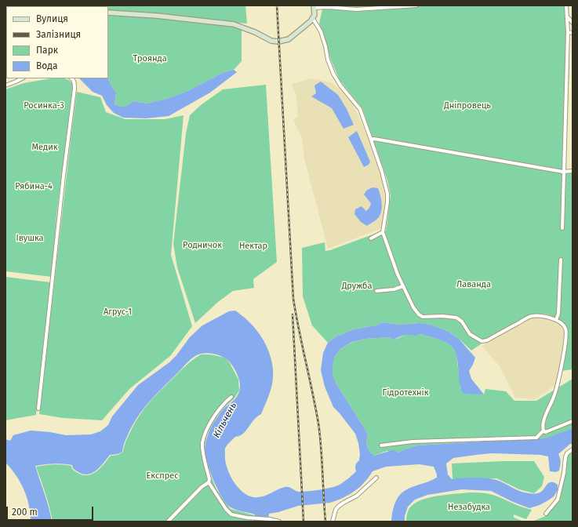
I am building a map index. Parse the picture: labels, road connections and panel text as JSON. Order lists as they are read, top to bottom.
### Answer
{
  "water": ["Кільчень"],
  "parks": [
    "Троянда",
    "Росинка-3",
    "Дніпровець",
    "Медик",
    "Рябина-4",
    "Івушка",
    "Родничок",
    "Нектар",
    "Лаванда",
    "Дружба",
    "Агрус-1",
    "Гідротехнік",
    "Експрес",
    "Незабудка"
  ],
  "legend": [
    "Вулиця",
    "Залізниця",
    "Парк",
    "Вода"
  ],
  "scale_bar": "200 m"
}
